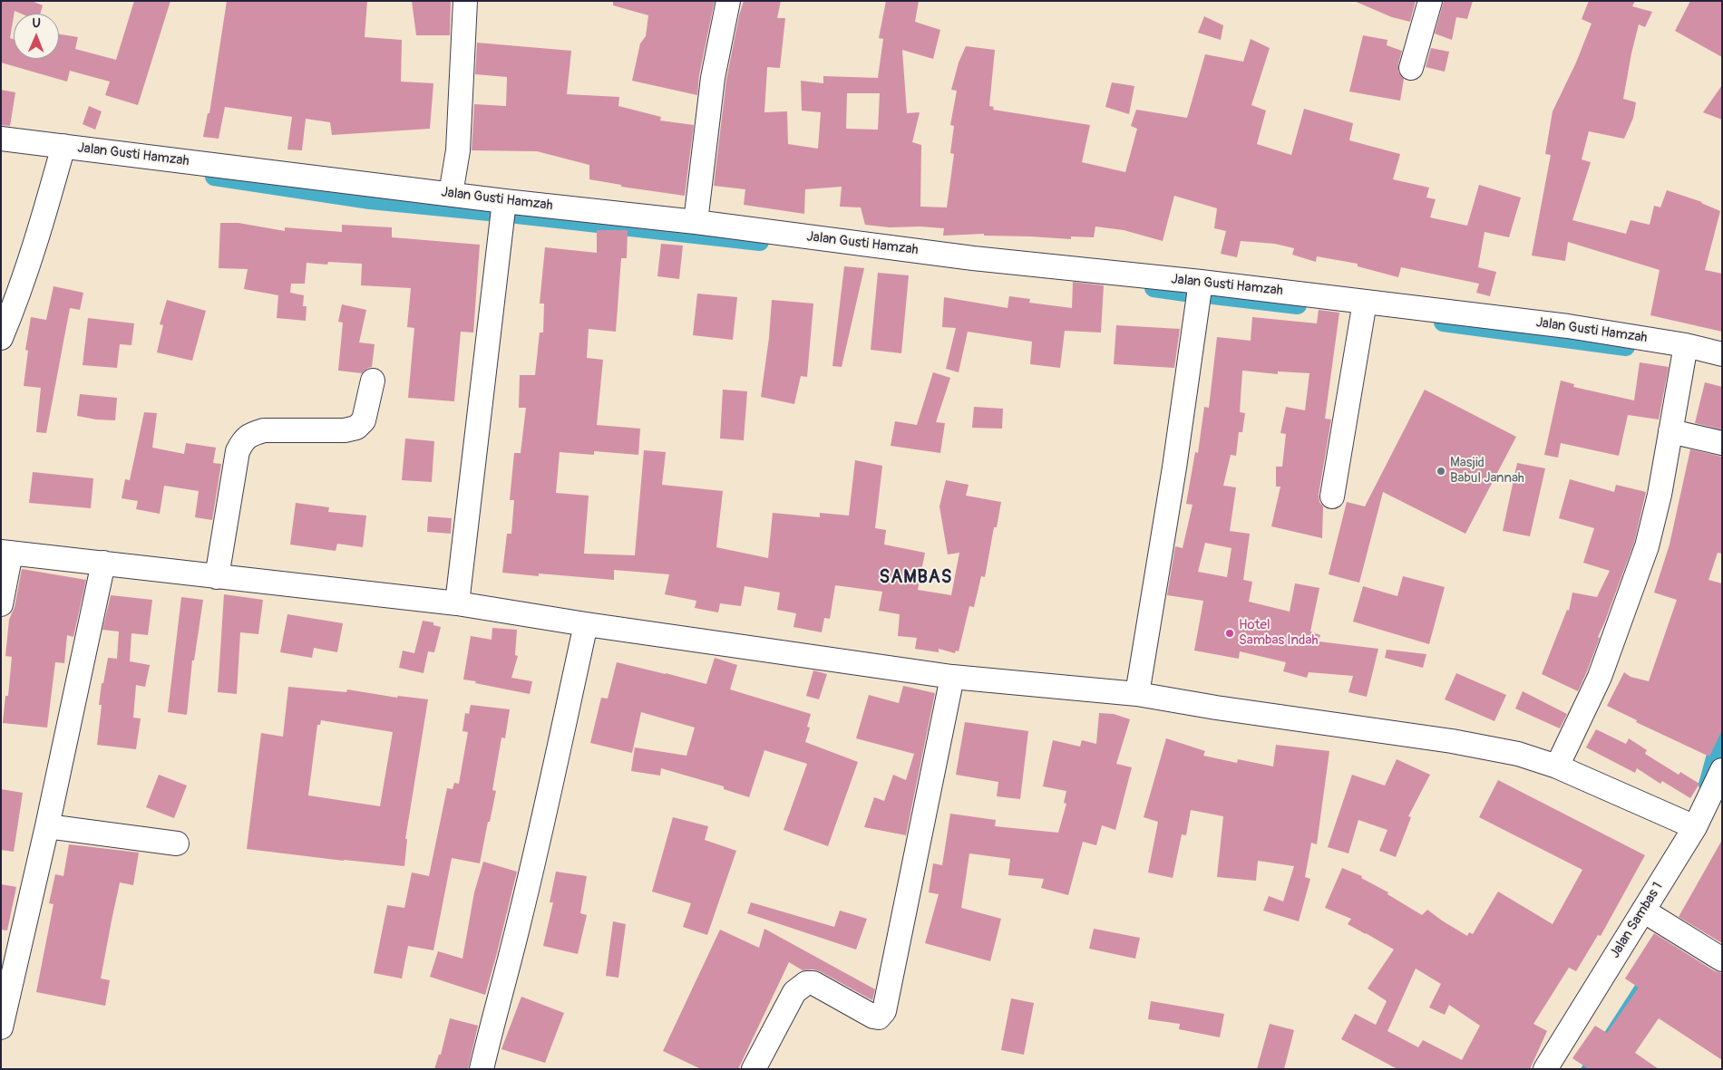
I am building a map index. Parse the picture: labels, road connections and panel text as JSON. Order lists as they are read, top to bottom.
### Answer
{
  "streets": {
    "street": ["Jalan Gusti Hamzah", "Jalan Sambas 1"]
  },
  "districts": ["SAMBAS"],
  "places": ["Masjid Babul Jannah", "Hotel Sambas Indah"],
  "north": "top"
}
